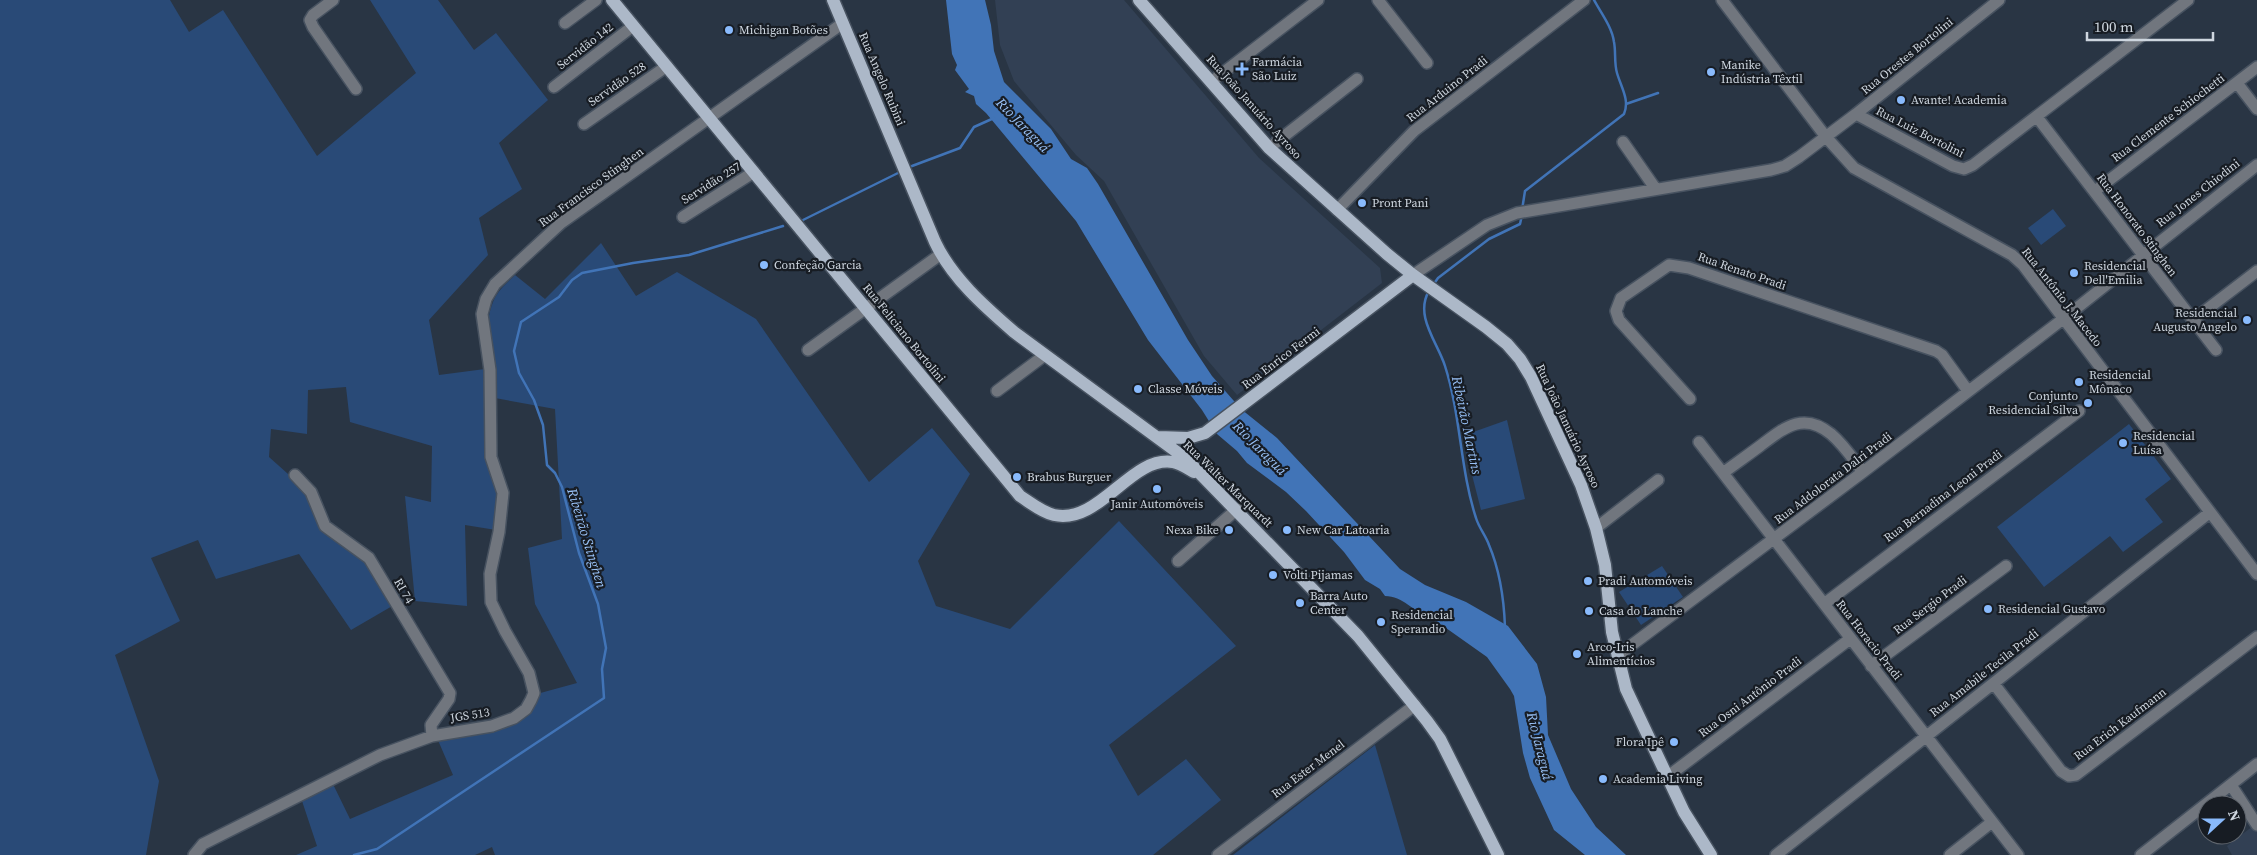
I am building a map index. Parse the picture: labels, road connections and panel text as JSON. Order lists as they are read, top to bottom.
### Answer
{
  "streets": {
    "main road": [
      "Rua Angelo Rubini",
      "Rua João Januário Ayroso",
      "Rua Feliciano Bortolini",
      "Rua Enrico Fermi",
      "Rua Walter Marquardt"
    ],
    "street": [
      "Servidão 142",
      "Rua Orestes Bortolini",
      "Servidão 528",
      "Rua Arduino Pradi",
      "Rua Clemente Schiochetti",
      "Rua Luiz Bortolini",
      "Servidão 257",
      "Rua Francisco Stinghen",
      "Rua Jones Chiodini",
      "Rua Honorato Stinghen",
      "Rua Renato Pradi",
      "Rua Antônio J. Macedo",
      "Rua Addolorata Dalri Pradi",
      "Rua Bernadina Leoni Pradi",
      "RI 74",
      "Rua Sergio Pradi",
      "Rua Horacio Pradi",
      "Rua Amabile Tecila Pradi",
      "Rua Osni Antônio Pradi",
      "JGS 513",
      "Rua Erich Kaufmann",
      "Rua Ester Menel"
    ]
  },
  "crossings": [
    ["Servidão 142", "Rua Feliciano Bortolini"],
    ["Rua Orestes Bortolini", "Rua Luiz Bortolini"],
    ["Rua Angelo Rubini", "Rua Francisco Stinghen"],
    ["Rua Angelo Rubini", "Rua Walter Marquardt"],
    ["Servidão 528", "Rua Feliciano Bortolini"],
    ["Rua Arduino Pradi", "Rua João Januário Ayroso"],
    ["Rua João Januário Ayroso", "Rua Luiz Bortolini"],
    ["Rua João Januário Ayroso", "Rua Enrico Fermi"],
    ["Rua João Januário Ayroso", "Rua Addolorata Dalri Pradi"],
    ["Rua João Januário Ayroso", "Rua Osni Antônio Pradi"],
    ["Rua Clemente Schiochetti", "Rua Honorato Stinghen"],
    ["Rua Luiz Bortolini", "Rua Honorato Stinghen"],
    ["Rua Luiz Bortolini", "Rua Antônio J. Macedo"],
    ["Rua Luiz Bortolini", "Rua Enrico Fermi"],
    ["Servidão 257", "Rua Feliciano Bortolini"],
    ["Rua Francisco Stinghen", "Rua Feliciano Bortolini"],
    ["Rua Francisco Stinghen", "JGS 513"],
    ["Rua Jones Chiodini", "Rua Honorato Stinghen"],
    ["Rua Jones Chiodini", "Rua Antônio J. Macedo"],
    ["Rua Jones Chiodini", "Rua Addolorata Dalri Pradi"],
    ["Rua Renato Pradi", "Rua Addolorata Dalri Pradi"],
    ["Rua Antônio J. Macedo", "Rua Addolorata Dalri Pradi"],
    ["Rua Antônio J. Macedo", "Rua Amabile Tecila Pradi"],
    ["Rua Enrico Fermi", "Rua Walter Marquardt"],
    ["Rua Addolorata Dalri Pradi", "Rua Horacio Pradi"],
    ["Rua Walter Marquardt", "Rua Ester Menel"],
    ["Rua Bernadina Leoni Pradi", "Rua Horacio Pradi"],
    ["RI 74", "JGS 513"],
    ["Rua Sergio Pradi", "Rua Horacio Pradi"],
    ["Rua Horacio Pradi", "Rua Amabile Tecila Pradi"],
    ["Rua Horacio Pradi", "Rua Osni Antônio Pradi"],
    ["Rua Amabile Tecila Pradi", "Rua Erich Kaufmann"]
  ],
  "water": ["Rio Jaraguá", "Ribeirão Martins", "Ribeirão Stinghen"],
  "places": {
    "other": [
      "Michigan Botões",
      "Manike Indústria Têxtil",
      "Avante! Academia",
      "Pront Pani",
      "Confeção Garcia",
      "Residencial Dell'Emilia",
      "Residencial Augusto Angelo",
      "Residencial Mônaco",
      "Classe Móveis",
      "Conjunto Residencial Silva",
      "Residencial Luísa",
      "Brabus Burguer",
      "Janir Automóveis",
      "Nexa Bike",
      "New Car Latoaria",
      "Volti Pijamas",
      "Pradi Automóveis",
      "Barra Auto Center",
      "Residencial Gustavo",
      "Casa do Lanche",
      "Residencial Sperandio",
      "Arco-Iris Alimentícios",
      "Flora Ipê",
      "Academia Living"
    ],
    "health": ["Farmácia São Luiz"]
  },
  "scale_bar": "100 m",
  "north": "right"
}
